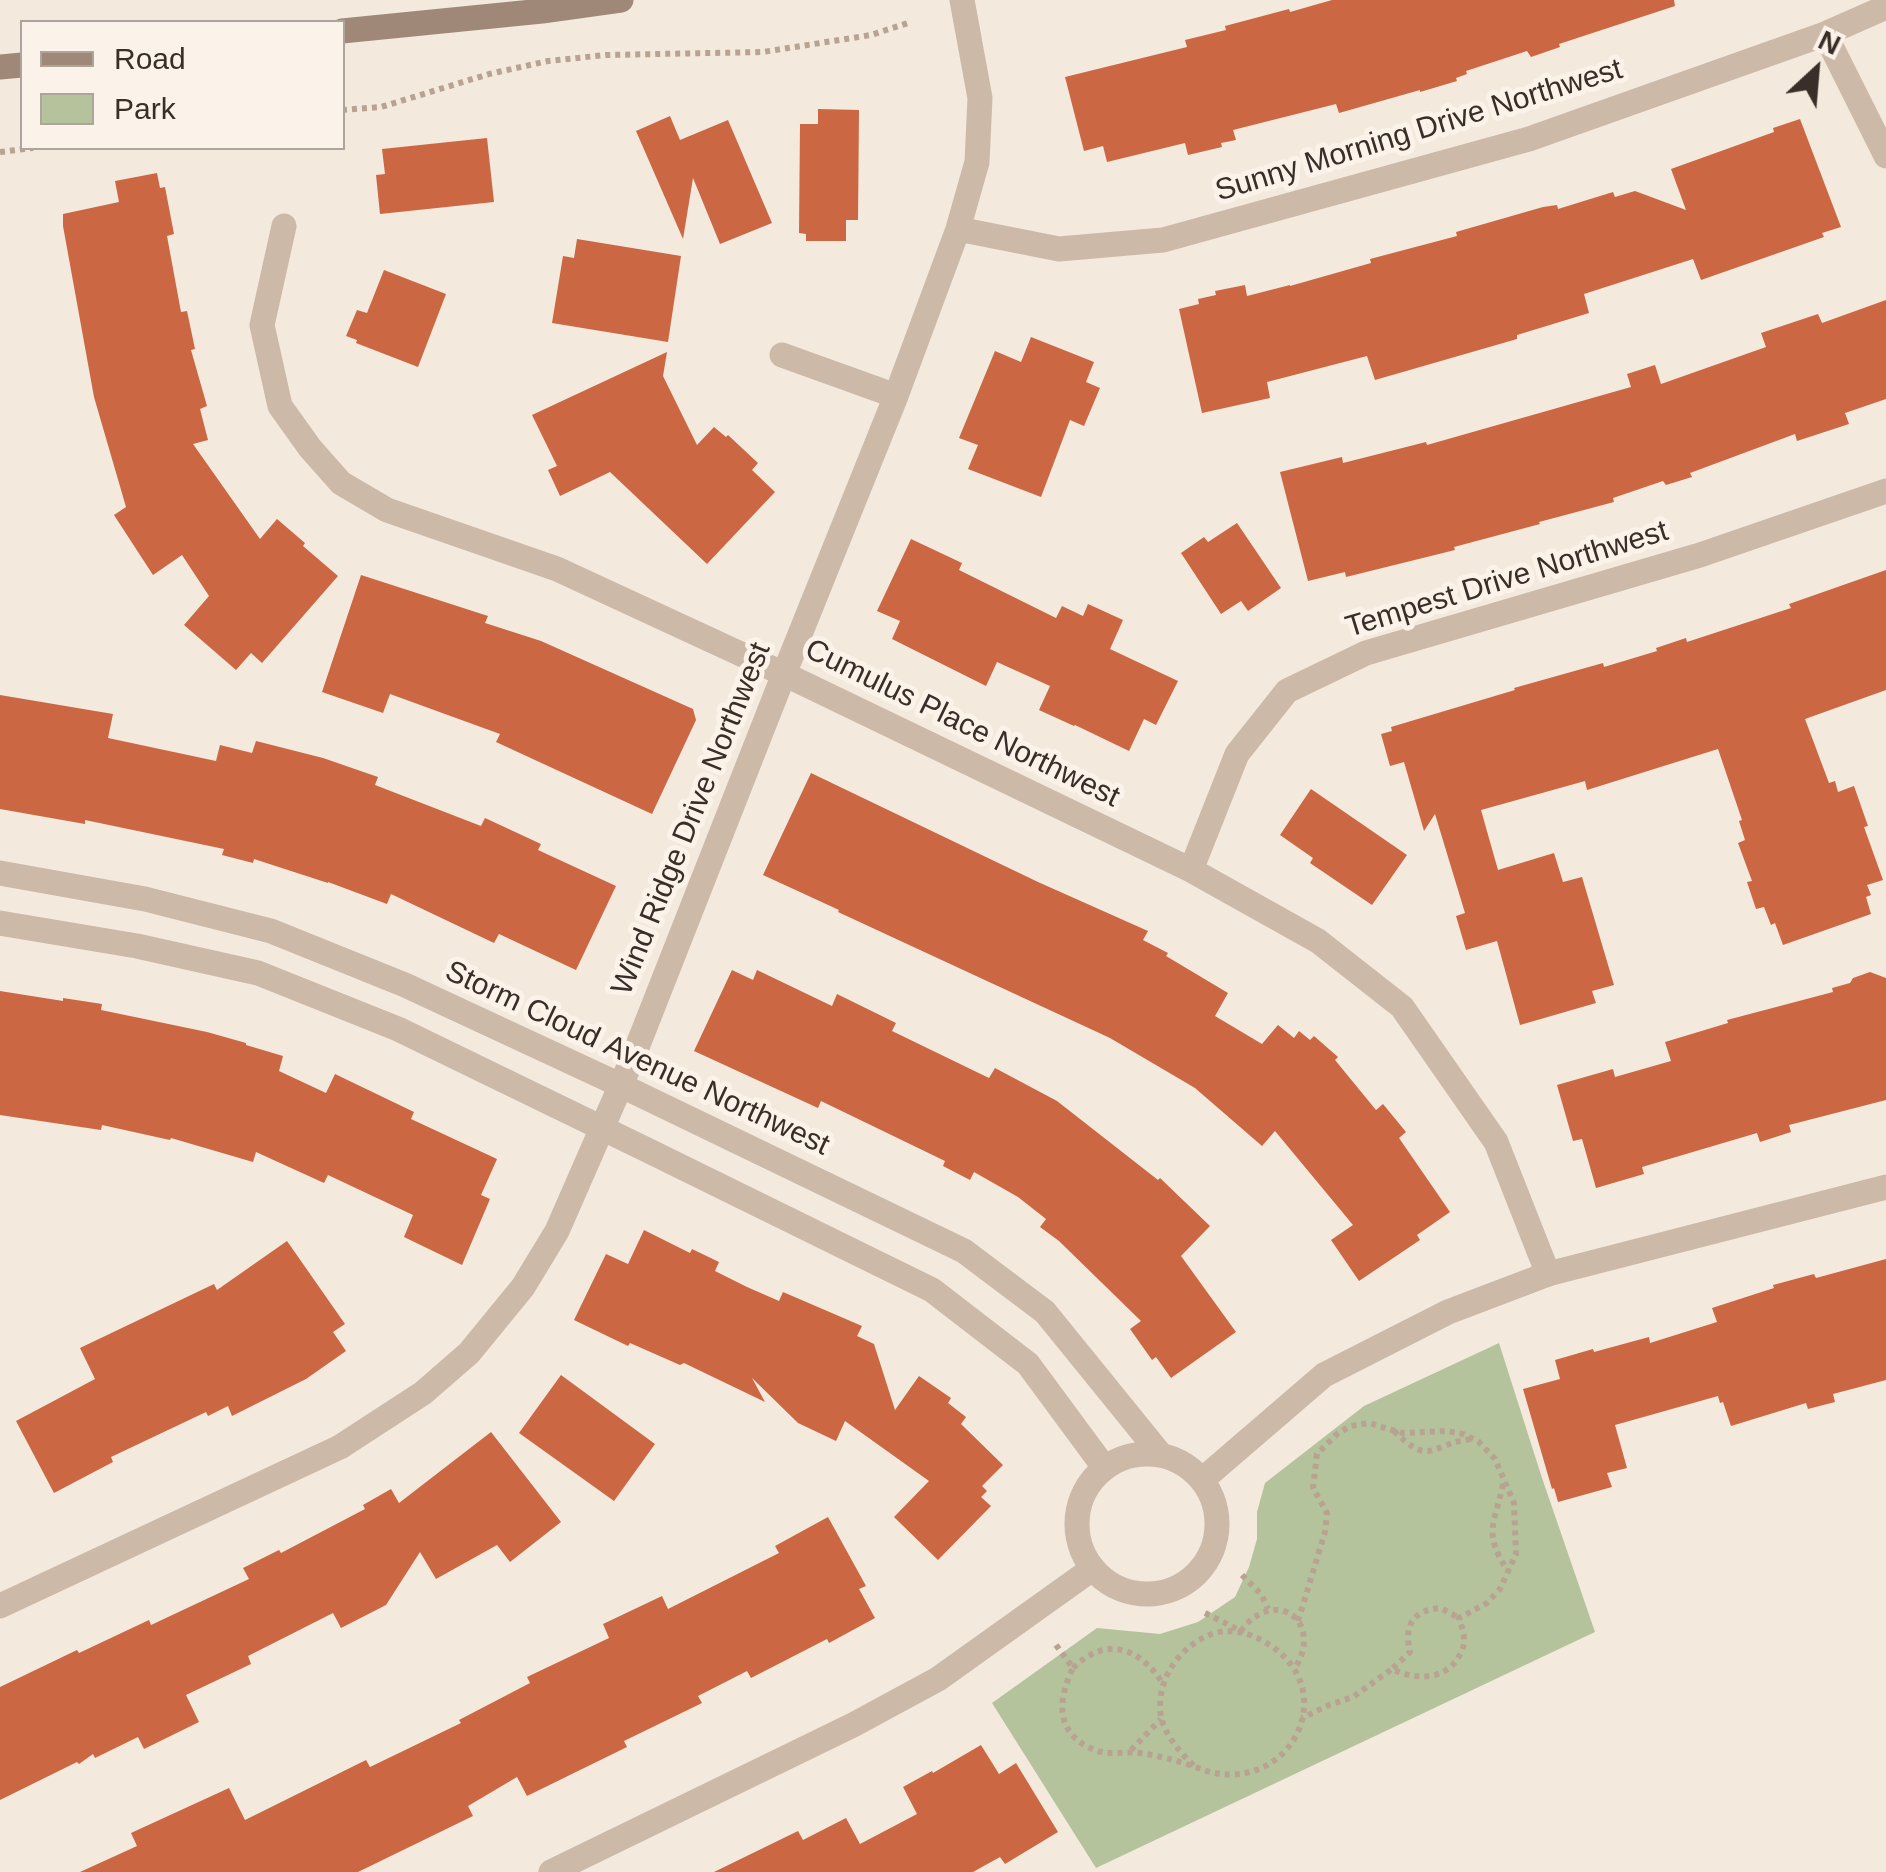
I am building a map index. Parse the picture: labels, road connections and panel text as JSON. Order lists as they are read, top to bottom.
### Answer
{
  "streets": {
    "street": [
      "Sunny Morning Drive Northwest",
      "Tempest Drive Northwest",
      "Cumulus Place Northwest",
      "Wind Ridge Drive Northwest",
      "Storm Cloud Avenue Northwest"
    ]
  },
  "crossings": [
    ["Sunny Morning Drive Northwest", "Wind Ridge Drive Northwest"],
    ["Tempest Drive Northwest", "Cumulus Place Northwest"],
    ["Cumulus Place Northwest", "Wind Ridge Drive Northwest"],
    ["Wind Ridge Drive Northwest", "Storm Cloud Avenue Northwest"]
  ],
  "legend": ["Road", "Park"],
  "north": "top right"
}
